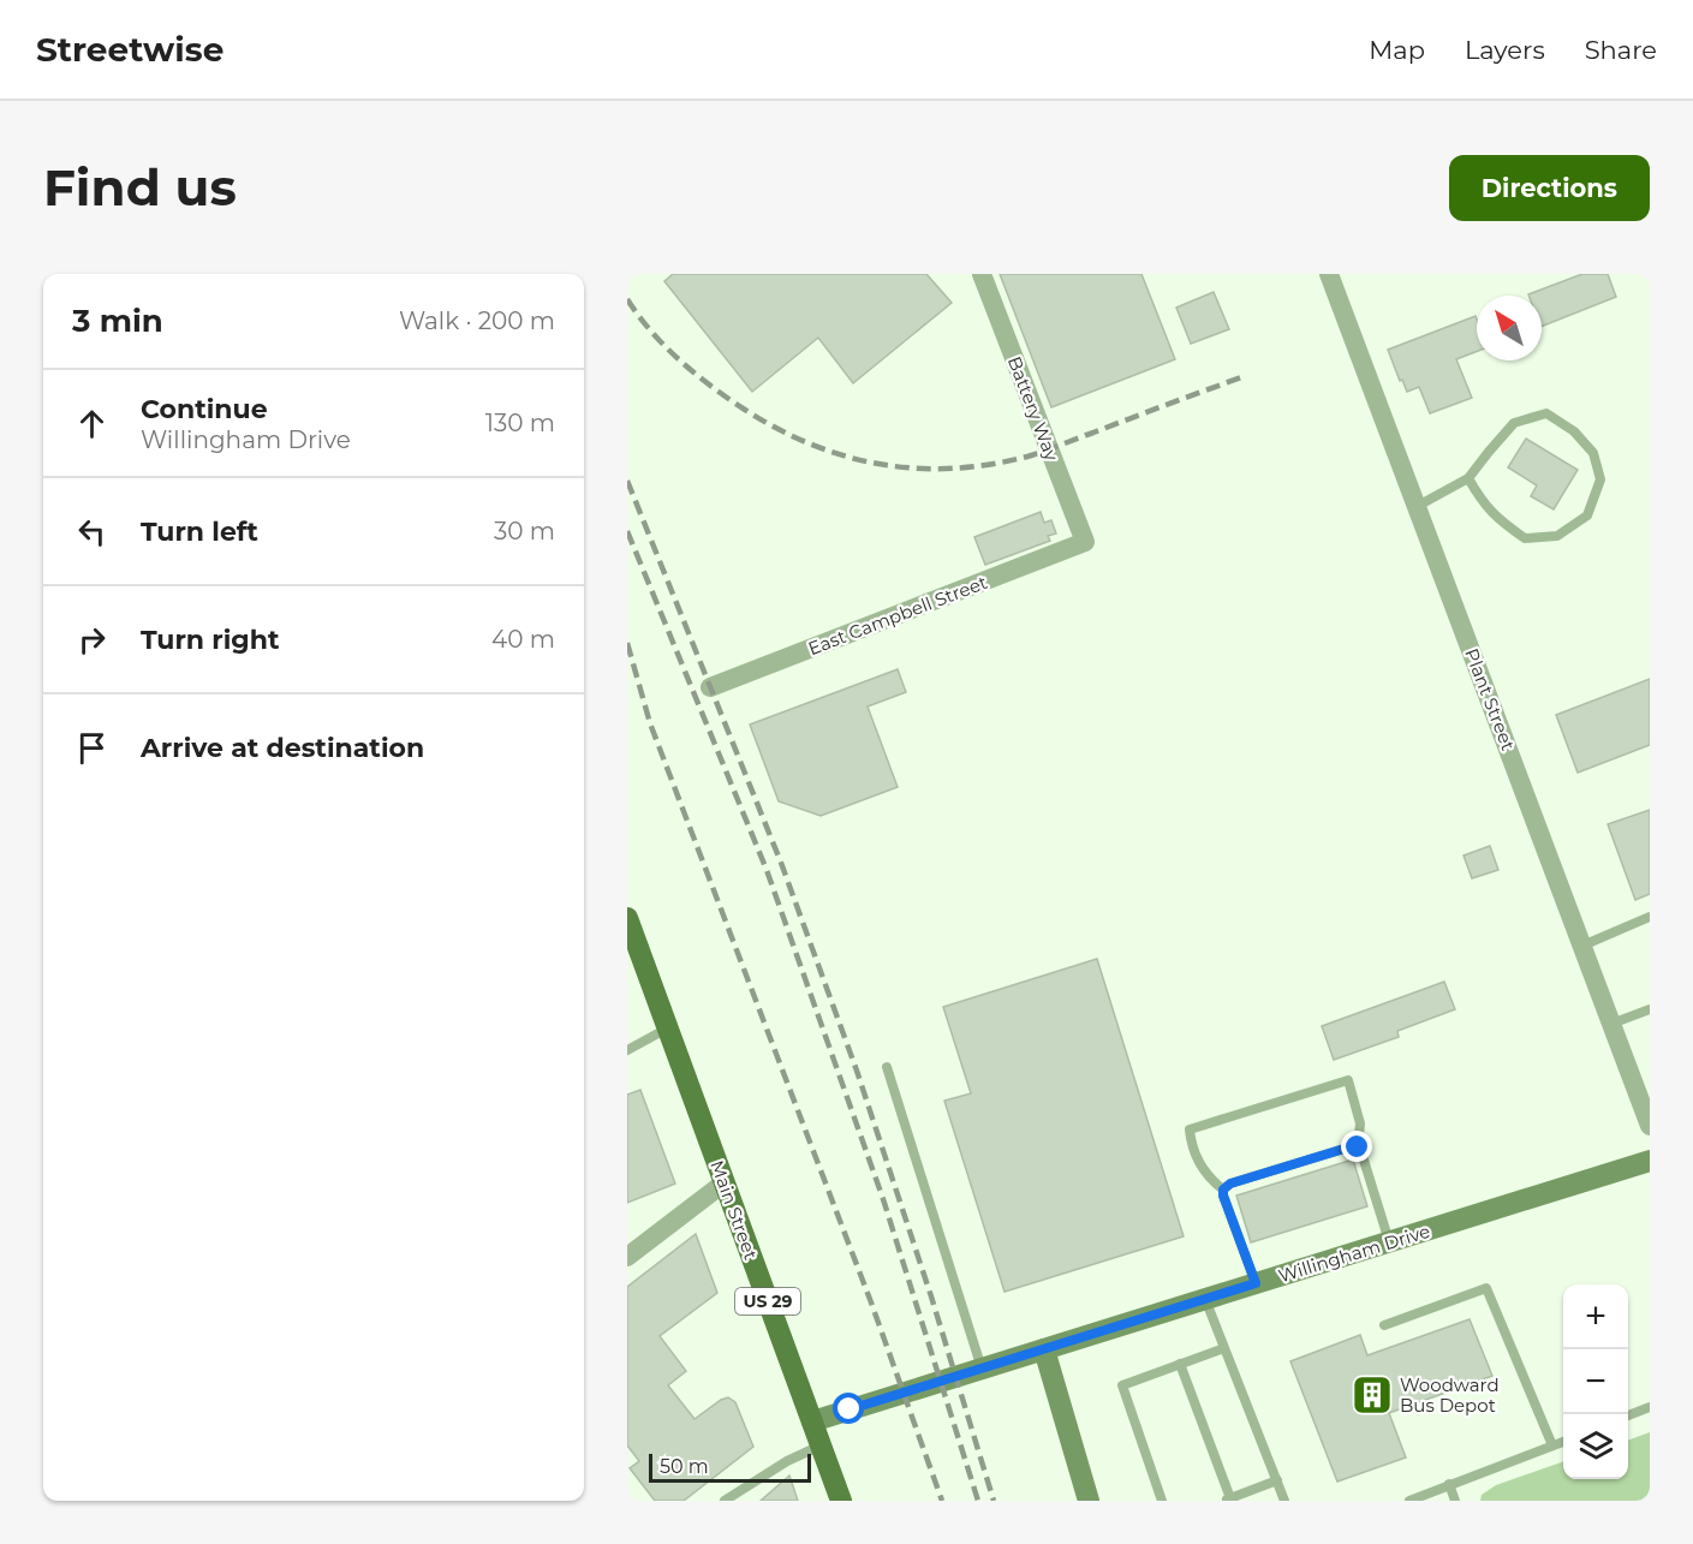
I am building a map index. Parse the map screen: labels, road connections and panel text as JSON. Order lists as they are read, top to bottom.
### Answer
{
  "streets": {
    "main road": ["Main Street", "US 29"],
    "street": [
      "Battery Way",
      "East Campbell Street",
      "Plant Street",
      "Willingham Drive"
    ]
  },
  "crossings": [
    ["Battery Way", "East Campbell Street"],
    ["Main Street", "Willingham Drive"]
  ],
  "places": {
    "building": ["Woodward Bus Depot"]
  },
  "scale_bar": "50 m",
  "north": "top left",
  "page": {
    "header": "Streetwise",
    "nav": ["Map", "Layers", "Share"],
    "buttons": "Directions",
    "title": "Find us",
    "heading": ["3 min", "Walk · 200 m"],
    "list": [
      ["Continue", "Willingham Drive", "130 m"],
      ["Turn left", "30 m"],
      ["Turn right", "40 m"],
      "Arrive at destination"
    ],
    "map_buttons": ["+", "−"],
    "scale": "50 m"
  }
}
